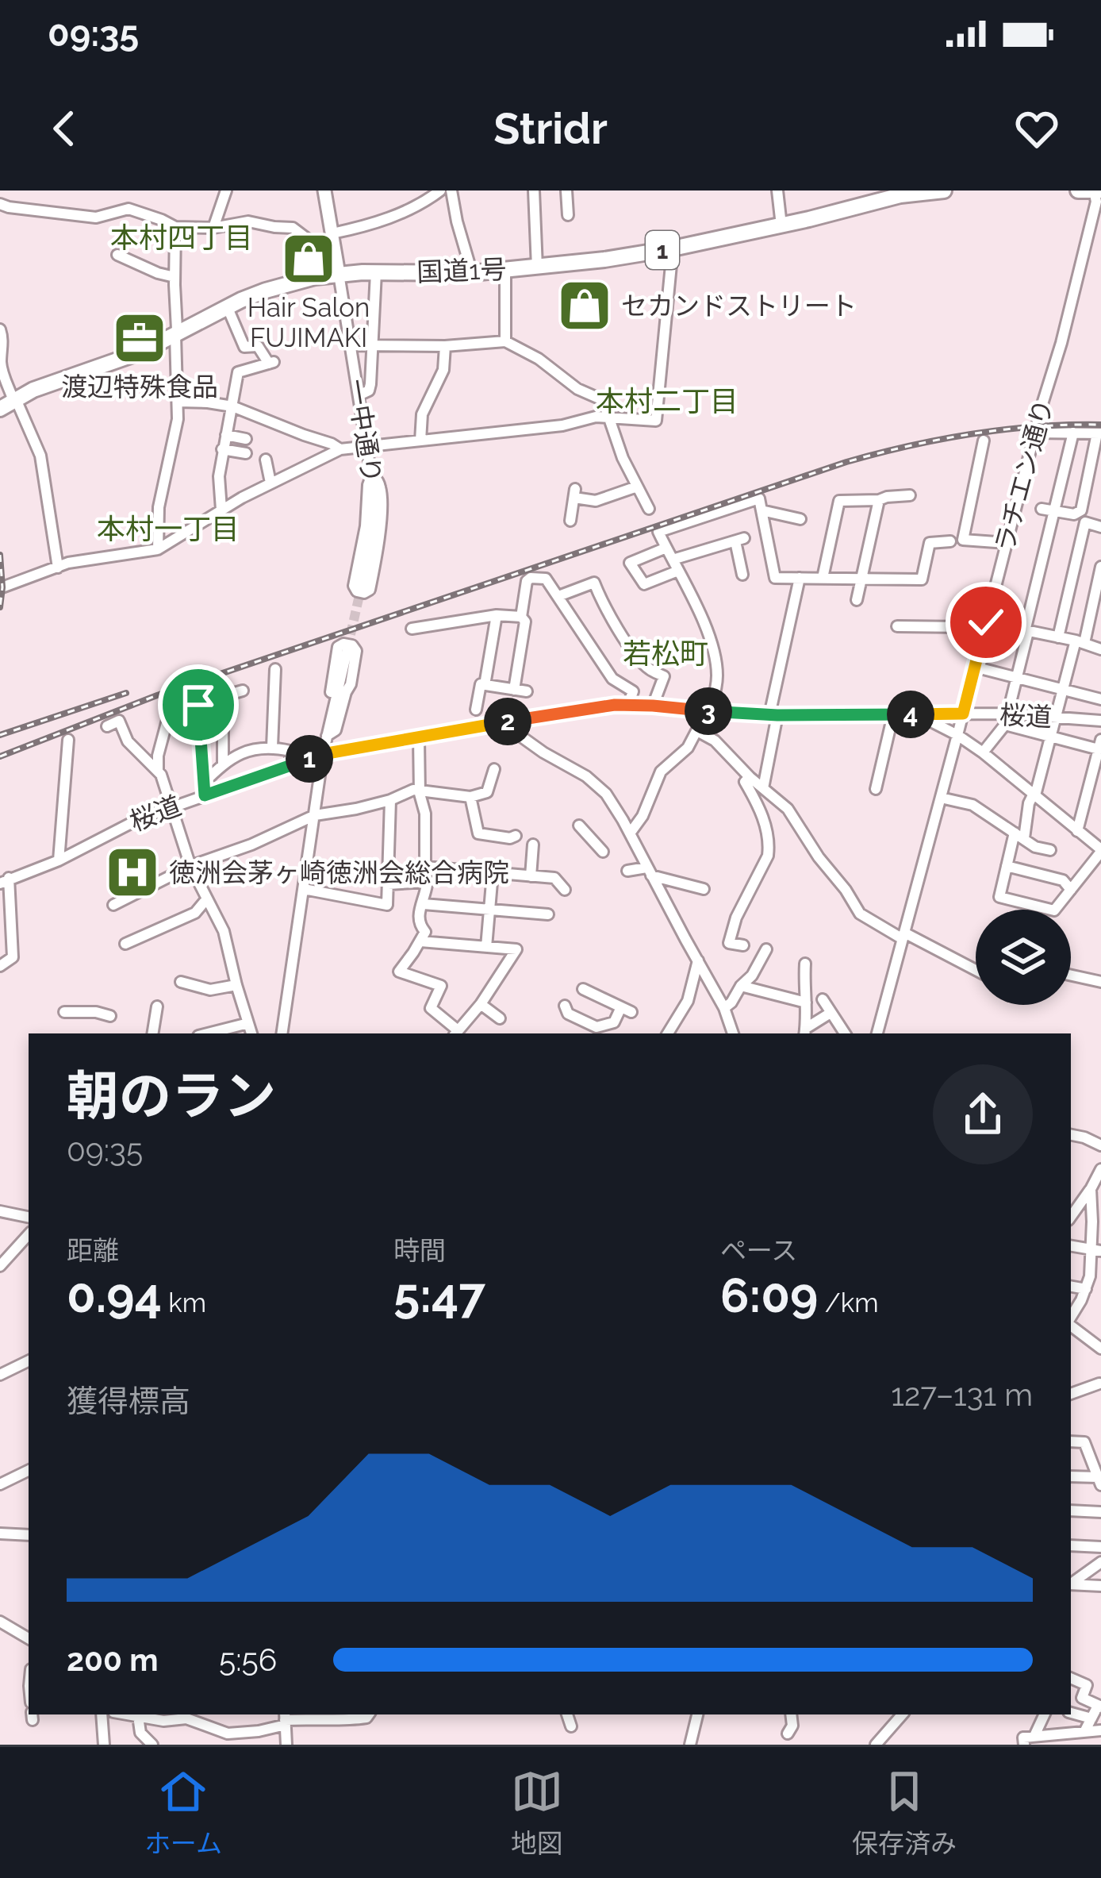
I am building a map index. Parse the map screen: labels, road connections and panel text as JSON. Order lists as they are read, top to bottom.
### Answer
{
  "streets": {
    "highway": ["1", "国道1号"],
    "street": ["一中通り", "ラチエン通り", "桜道"]
  },
  "crossings": [
    ["国道1号", "一中通り"],
    ["ラチエン通り", "桜道"]
  ],
  "districts": [
    "本村四丁目",
    "本村二丁目",
    "本村一丁目",
    "若松町"
  ],
  "places": {
    "shop": ["Hair Salon FUJIMAKI", "セカンドストリート"],
    "office": ["渡辺特殊食品"],
    "hospital": ["徳洲会茅ヶ崎徳洲会総合病院"]
  },
  "page": {
    "status": "09:35",
    "header": "Stridr",
    "pins": [
      "3",
      "4",
      "2",
      "1"
    ],
    "heading": ["朝のラン", "09:35"],
    "stats": [
      ["距離", "0.94 km"],
      ["時間", "5:47"],
      ["ペース", "6:09 /km"]
    ],
    "chart": ["獲得標高", "127–131 m"],
    "list": [
      {
        "name": "200 m",
        "note": "5:56"
      }
    ],
    "tabs": ["ホーム", "地図", "保存済み"]
  }
}
